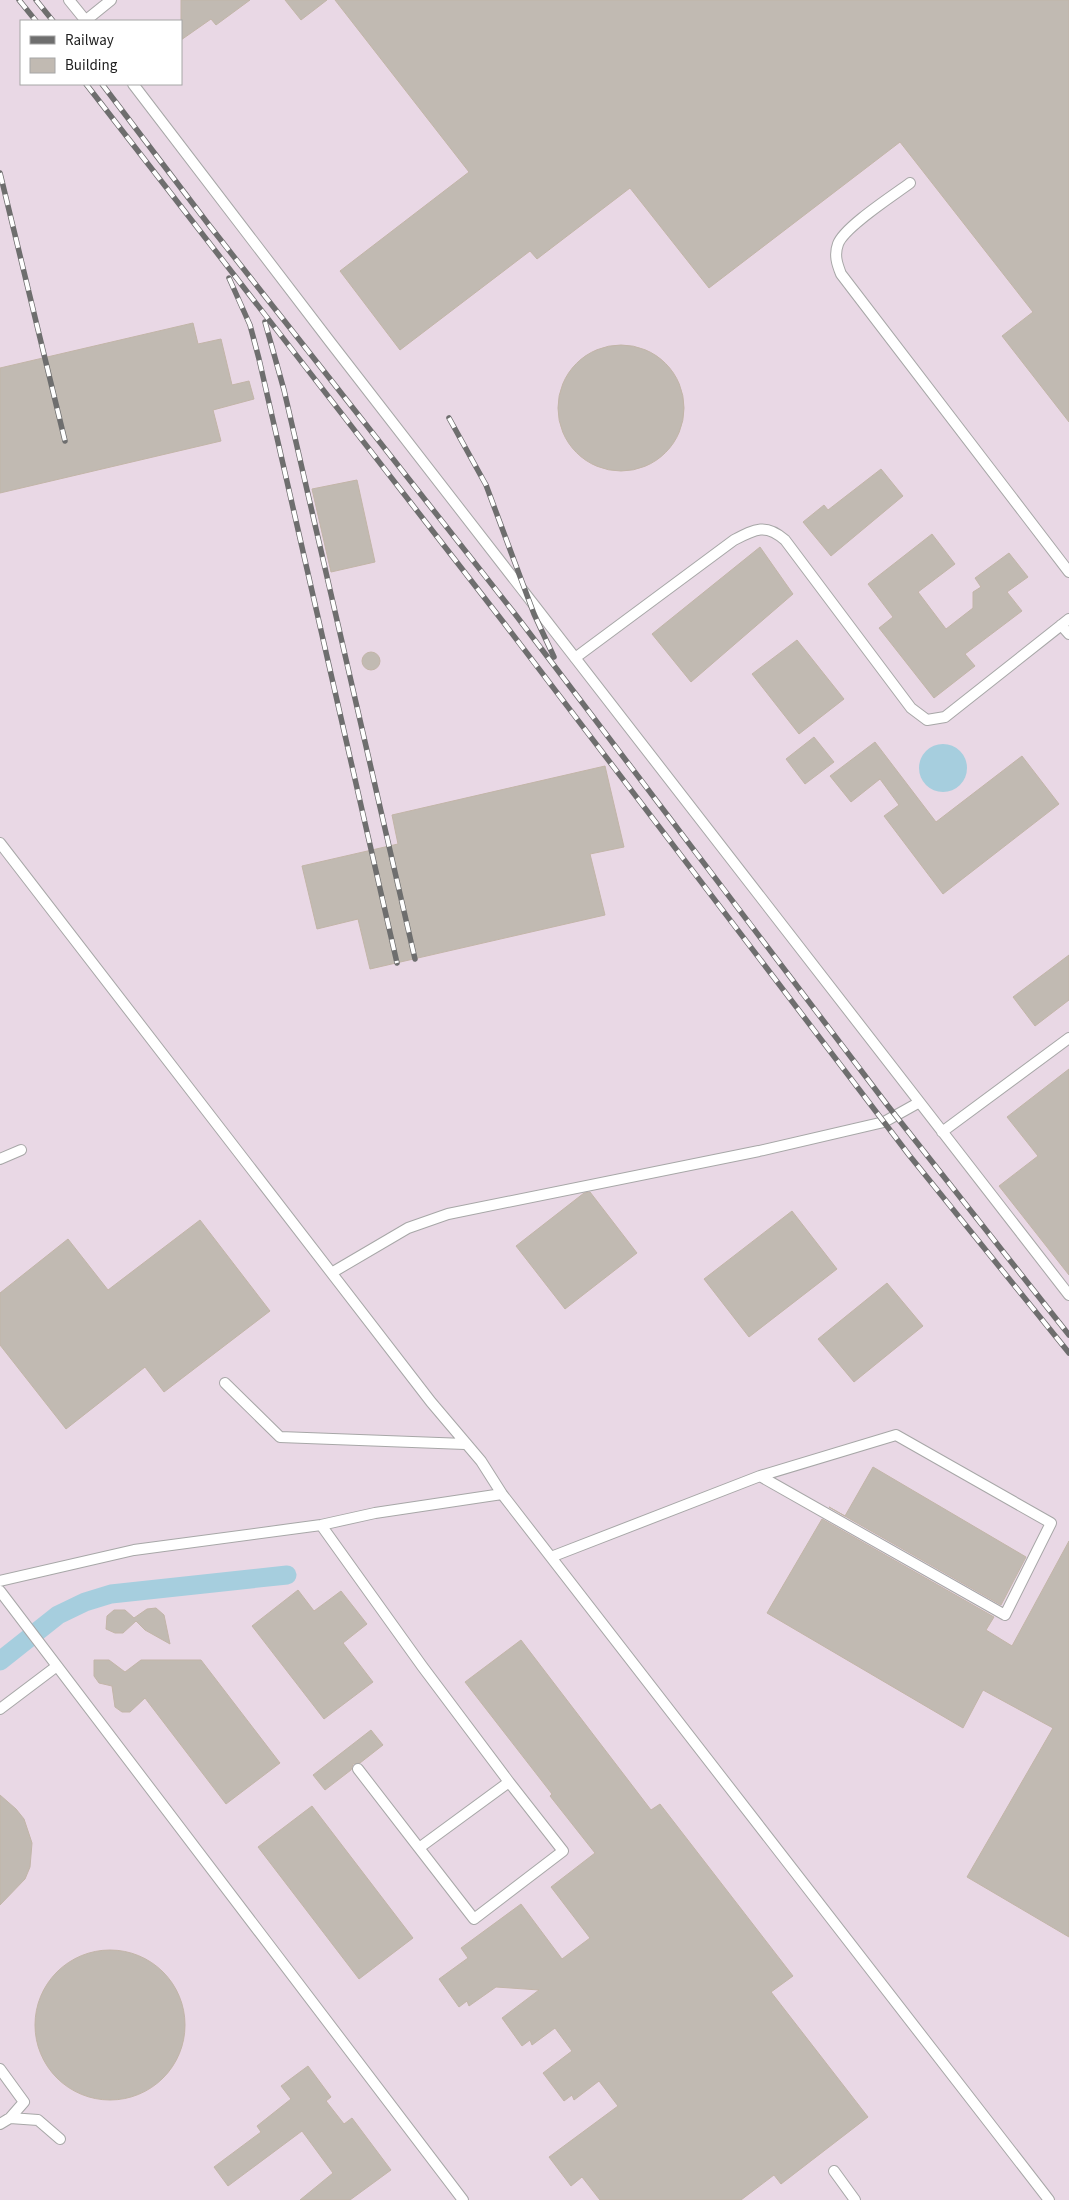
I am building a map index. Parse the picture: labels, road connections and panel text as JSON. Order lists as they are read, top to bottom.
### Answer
{
  "legend": ["Railway", "Building"]
}
